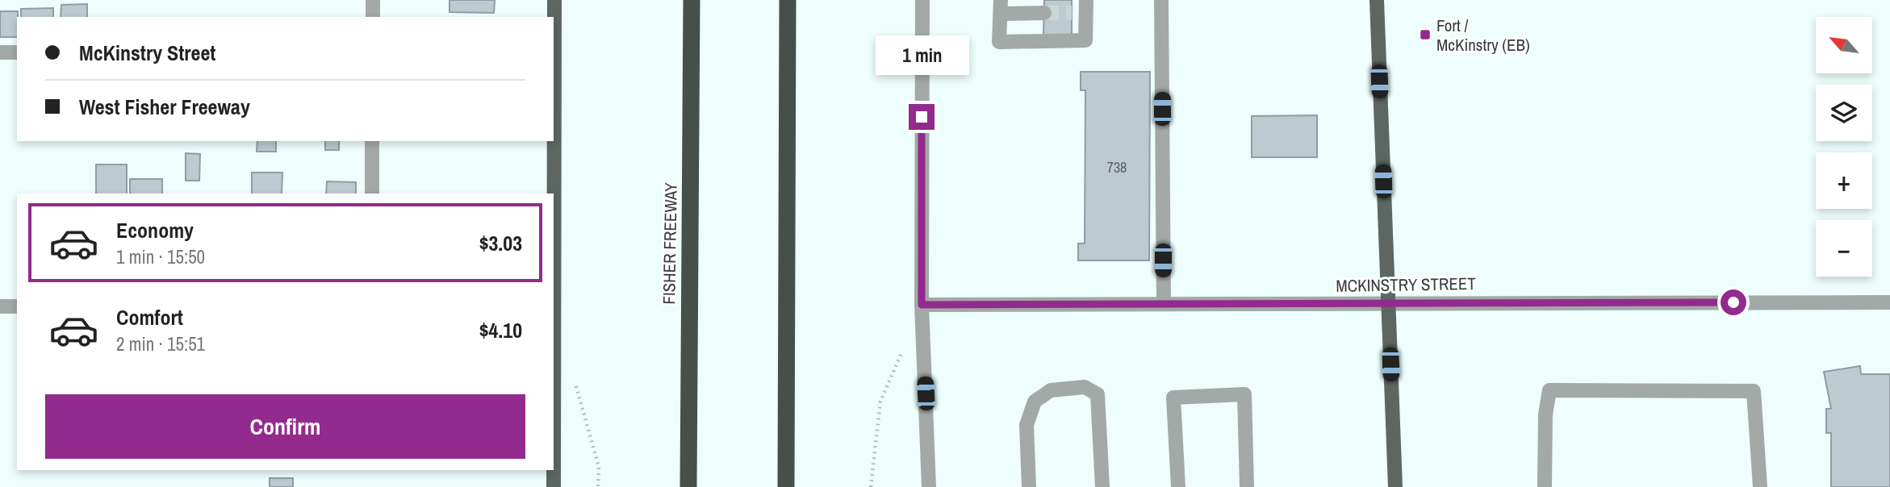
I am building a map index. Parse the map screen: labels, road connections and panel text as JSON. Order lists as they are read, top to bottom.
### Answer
{
  "streets": {
    "highway": ["FISHER FREEWAY"],
    "street": ["MCKINSTRY STREET"]
  },
  "places": {
    "transit": ["Fort / McKinstry (EB)"]
  },
  "house_numbers": ["738"],
  "north": "top left",
  "page": {
    "map_buttons": ["+", "−"],
    "banner": ["McKinstry Street", "West Fisher Freeway"],
    "bubble": "1 min",
    "list": [
      {
        "name": "Economy",
        "note": "1 min · 15:50",
        "value": "$3.03"
      },
      {
        "name": "Comfort",
        "note": "2 min · 15:51",
        "value": "$4.10"
      }
    ],
    "buttons": "Confirm"
  }
}
